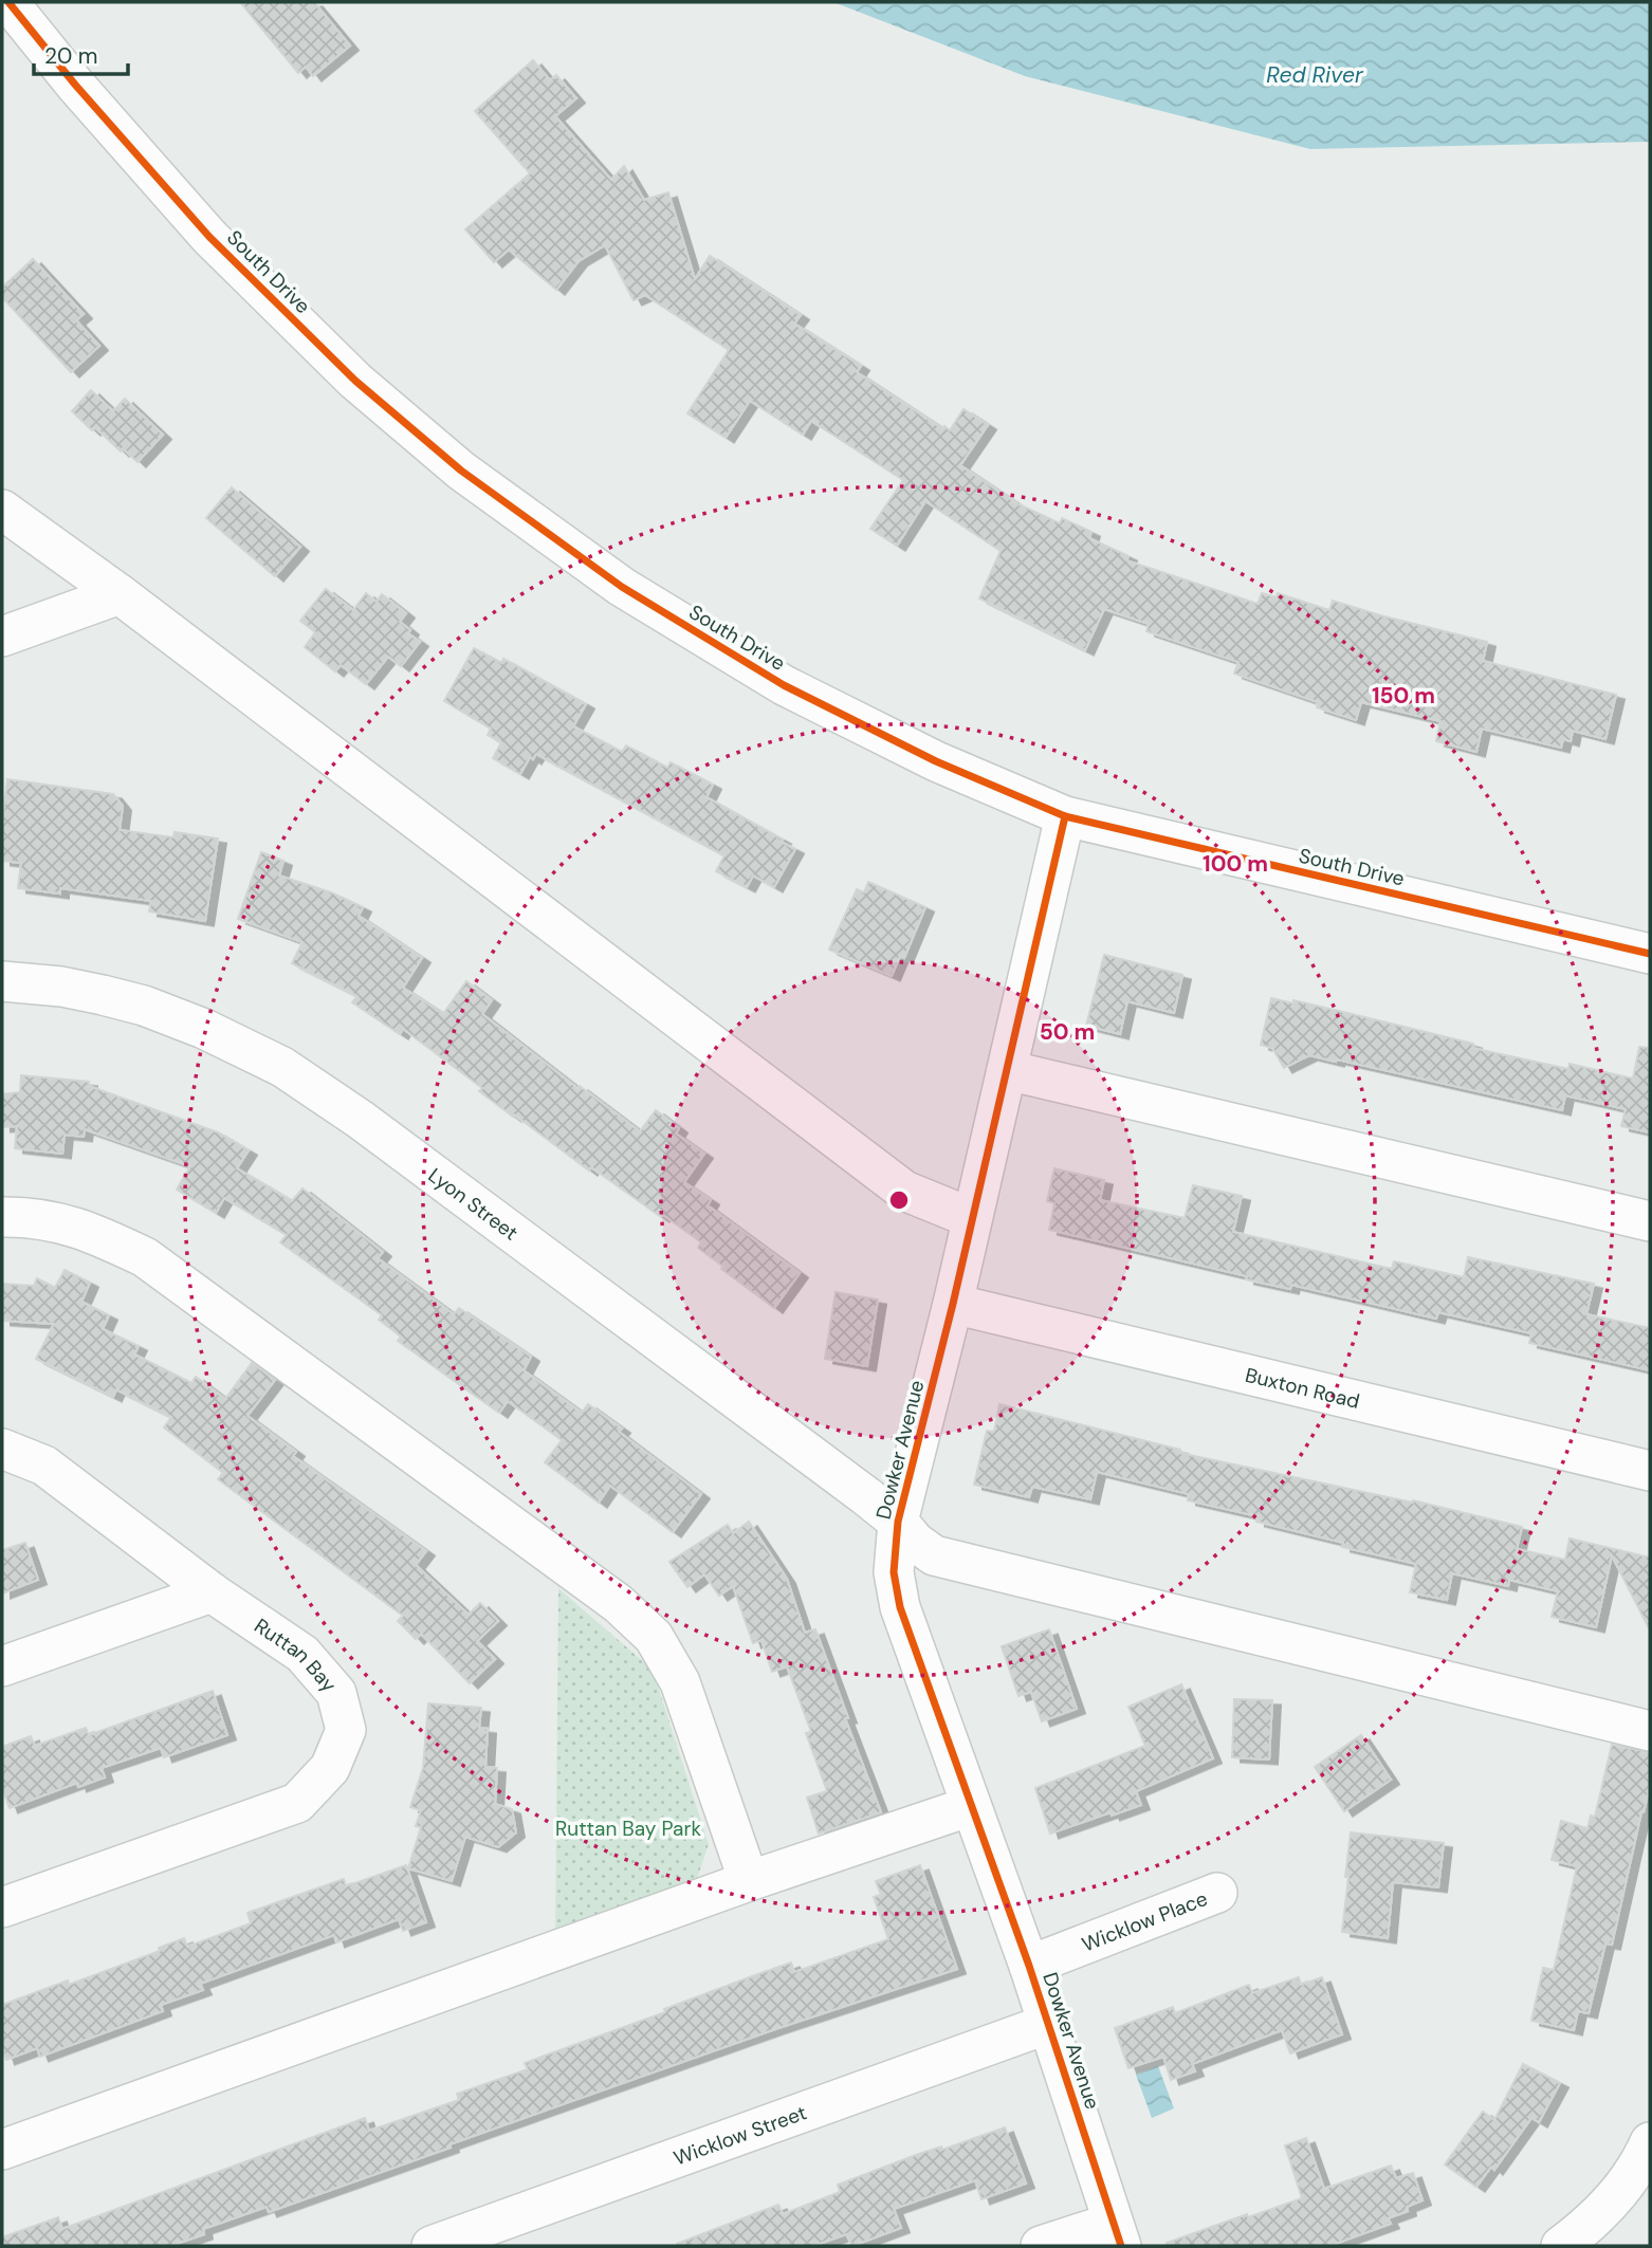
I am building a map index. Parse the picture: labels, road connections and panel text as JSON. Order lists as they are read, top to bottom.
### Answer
{
  "streets": {
    "street": [
      "South Drive",
      "Lyon Street",
      "Buxton Road",
      "Dowker Avenue",
      "Ruttan Bay",
      "Wicklow Place",
      "Wicklow Street"
    ]
  },
  "crossings": [
    ["South Drive", "Dowker Avenue"],
    ["Lyon Street", "Dowker Avenue"],
    ["Buxton Road", "Dowker Avenue"],
    ["Dowker Avenue", "Wicklow Place"],
    ["Dowker Avenue", "Wicklow Street"]
  ],
  "water": ["Red River"],
  "parks": ["Ruttan Bay Park"],
  "scale_bar": "20 m",
  "rings": ["150 m", "100 m", "50 m"]
}
